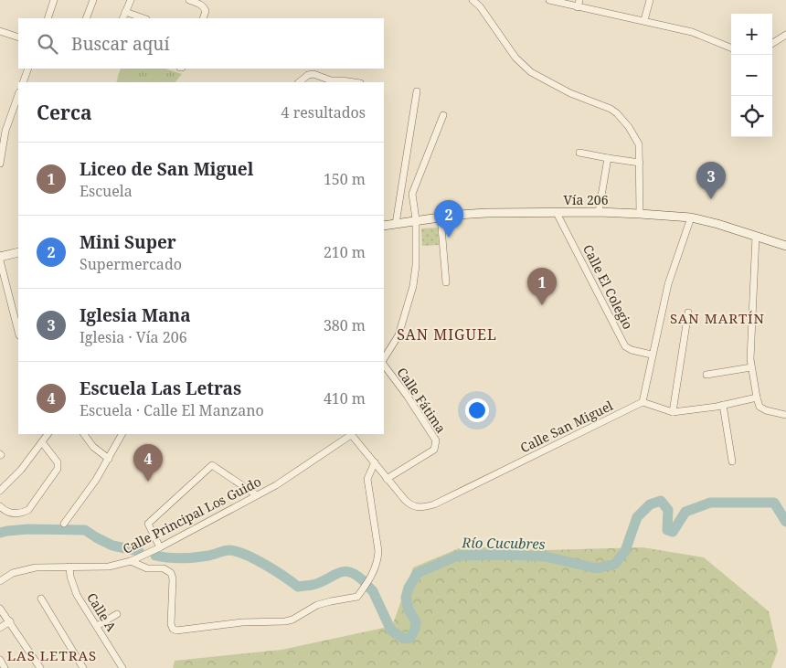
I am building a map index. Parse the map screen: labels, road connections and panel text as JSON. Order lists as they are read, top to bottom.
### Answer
{
  "streets": {
    "main road": ["Vía 206"],
    "street": [
      "Calle El Colegio",
      "Calle Fátima",
      "Calle San Miguel",
      "Calle Principal Los Guido",
      "Calle A"
    ]
  },
  "crossings": [
    ["Vía 206", "Calle El Colegio"],
    ["Calle Fátima", "Calle San Miguel"],
    ["Calle San Miguel", "Calle Principal Los Guido"],
    ["Calle Principal Los Guido", "Calle A"]
  ],
  "districts": ["SAN MARTÍN", "SAN MIGUEL", "LAS LETRAS"],
  "water": ["Río Cucubres"],
  "page": {
    "map_buttons": ["+", "−"],
    "search": "Buscar aquí",
    "heading": ["Cerca", "4 resultados"],
    "list": [
      {
        "mark": "1",
        "name": "Liceo de San Miguel",
        "note": "Escuela",
        "value": "150 m"
      },
      {
        "mark": "2",
        "name": "Mini Super",
        "note": "Supermercado",
        "value": "210 m"
      },
      {
        "mark": "3",
        "name": "Iglesia Mana",
        "note": "Iglesia · Vía 206",
        "value": "380 m"
      },
      {
        "mark": "4",
        "name": "Escuela Las Letras",
        "note": "Escuela · Calle El Manzano",
        "value": "410 m"
      }
    ],
    "pins": [
      "3",
      "2",
      "1",
      "4"
    ]
  }
}
